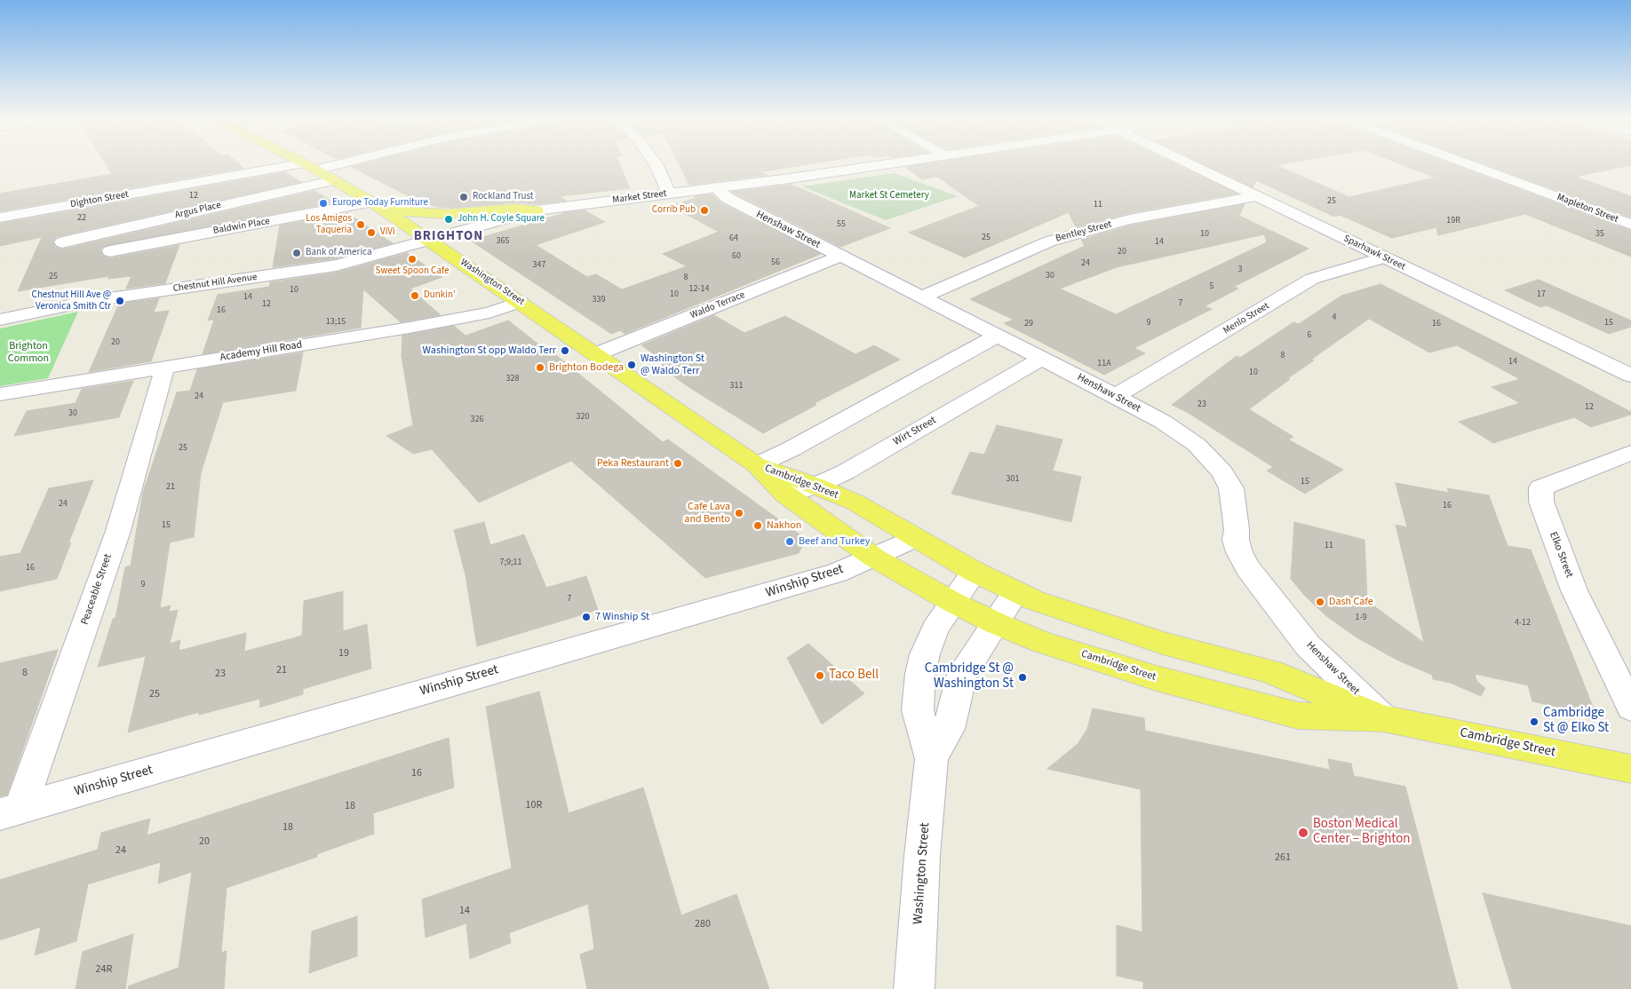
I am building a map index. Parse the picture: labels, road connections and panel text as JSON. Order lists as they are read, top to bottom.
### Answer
{
  "streets": {
    "main road": ["Washington Street", "Cambridge Street"],
    "street": [
      "Market Street",
      "Dighton Street",
      "Mapleton Street",
      "Argus Place",
      "Baldwin Place",
      "Henshaw Street",
      "Bentley Street",
      "Sparhawk Street",
      "Chestnut Hill Avenue",
      "Waldo Terrace",
      "Menlo Street",
      "Academy Hill Road",
      "Wirt Street",
      "Elko Street",
      "Winship Street",
      "Peaceable Street"
    ]
  },
  "crossings": [
    ["Market Street", "Henshaw Street"],
    ["Market Street", "Washington Street"],
    ["Market Street", "Chestnut Hill Avenue"],
    ["Dighton Street", "Washington Street"],
    ["Argus Place", "Washington Street"],
    ["Baldwin Place", "Washington Street"],
    ["Henshaw Street", "Bentley Street"],
    ["Henshaw Street", "Waldo Terrace"],
    ["Henshaw Street", "Menlo Street"],
    ["Henshaw Street", "Wirt Street"],
    ["Henshaw Street", "Cambridge Street"],
    ["Bentley Street", "Sparhawk Street"],
    ["Sparhawk Street", "Menlo Street"],
    ["Washington Street", "Chestnut Hill Avenue"],
    ["Washington Street", "Waldo Terrace"],
    ["Washington Street", "Academy Hill Road"],
    ["Washington Street", "Cambridge Street"],
    ["Academy Hill Road", "Peaceable Street"],
    ["Wirt Street", "Cambridge Street"],
    ["Cambridge Street", "Winship Street"],
    ["Winship Street", "Peaceable Street"]
  ],
  "districts": ["BRIGHTON"],
  "parks": ["Market St Cemetery", "Brighton Common"],
  "places": [
    "Rockland Trust",
    "Europe Today Furniture",
    "Corrib Pub",
    "John H. Coyle Square",
    "Los Amigos Taqueria",
    "ViVi",
    "Bank of America",
    "Sweet Spoon Cafe",
    "Dunkin'",
    "Chestnut Hill Ave @ Veronica Smith Ctr",
    "Washington St opp Waldo Terr",
    "Washington St @ Waldo Terr",
    "Brighton Bodega",
    "Peka Restaurant",
    "Cafe Lava and Bento",
    "Nakhon",
    "Beef and Turkey",
    "Dash Cafe",
    "7 Winship St",
    "Taco Bell",
    "Cambridge St @ Washington St",
    "Cambridge St @ Elko St",
    "Boston Medical Center – Brighton"
  ],
  "house_numbers": [
    "12",
    "25",
    "11",
    "22",
    "19R",
    "55",
    "10",
    "35",
    "25",
    "64",
    "365",
    "14",
    "20",
    "60",
    "56",
    "24",
    "347",
    "3",
    "30",
    "25",
    "8",
    "5",
    "12-14",
    "10",
    "10",
    "17",
    "14",
    "339",
    "7",
    "12",
    "16",
    "4",
    "13;15",
    "9",
    "15",
    "29",
    "16",
    "6",
    "20",
    "8",
    "14",
    "11A",
    "10",
    "328",
    "311",
    "24",
    "23",
    "12",
    "30",
    "320",
    "326",
    "25",
    "301",
    "15",
    "21",
    "24",
    "16",
    "15",
    "11",
    "7;9;11",
    "16",
    "9",
    "7",
    "1-9",
    "4-12",
    "19",
    "21",
    "8",
    "23",
    "25",
    "16",
    "10R",
    "18",
    "18",
    "20",
    "24",
    "261",
    "14",
    "280",
    "24R"
  ]
}
